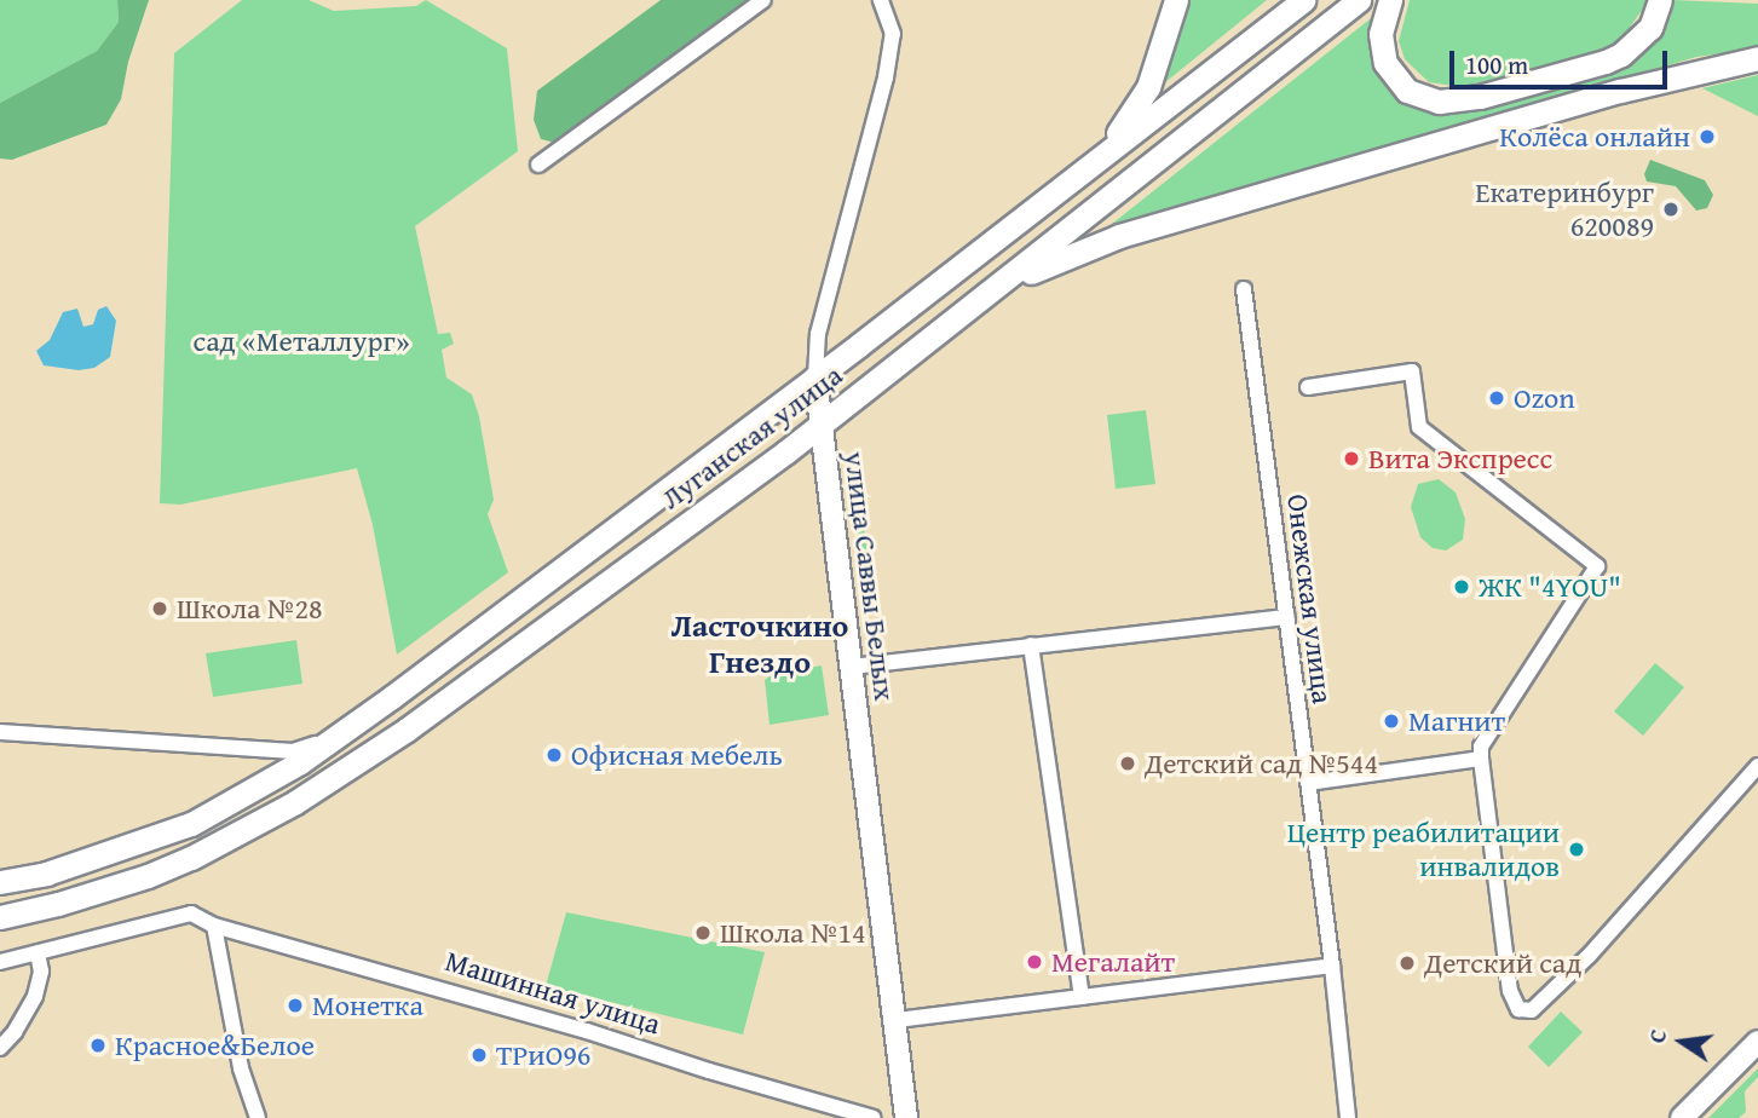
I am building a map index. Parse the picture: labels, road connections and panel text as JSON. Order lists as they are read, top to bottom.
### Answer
{
  "streets": {
    "main road": ["Луганская улица"],
    "street": ["улица Саввы Белых", "Онежская улица", "Машинная улица"]
  },
  "crossings": [
    ["Луганская улица", "улица Саввы Белых"]
  ],
  "districts": ["Ласточкино Гнездо"],
  "parks": ["сад «Металлург»"],
  "places": [
    "Колёса онлайн",
    "Екатеринбург 620089",
    "Ozon",
    "Вита Экспресс",
    "ЖК \"4YOU\"",
    "Школа №28",
    "Магнит",
    "Офисная мебель",
    "Детский сад №544",
    "Центр реабилитации инвалидов",
    "Школа №14",
    "Мегалайт",
    "Детский сад",
    "Монетка",
    "Красное&Белое",
    "ТРиО96"
  ],
  "scale_bar": "100 m",
  "north": "left"
}
